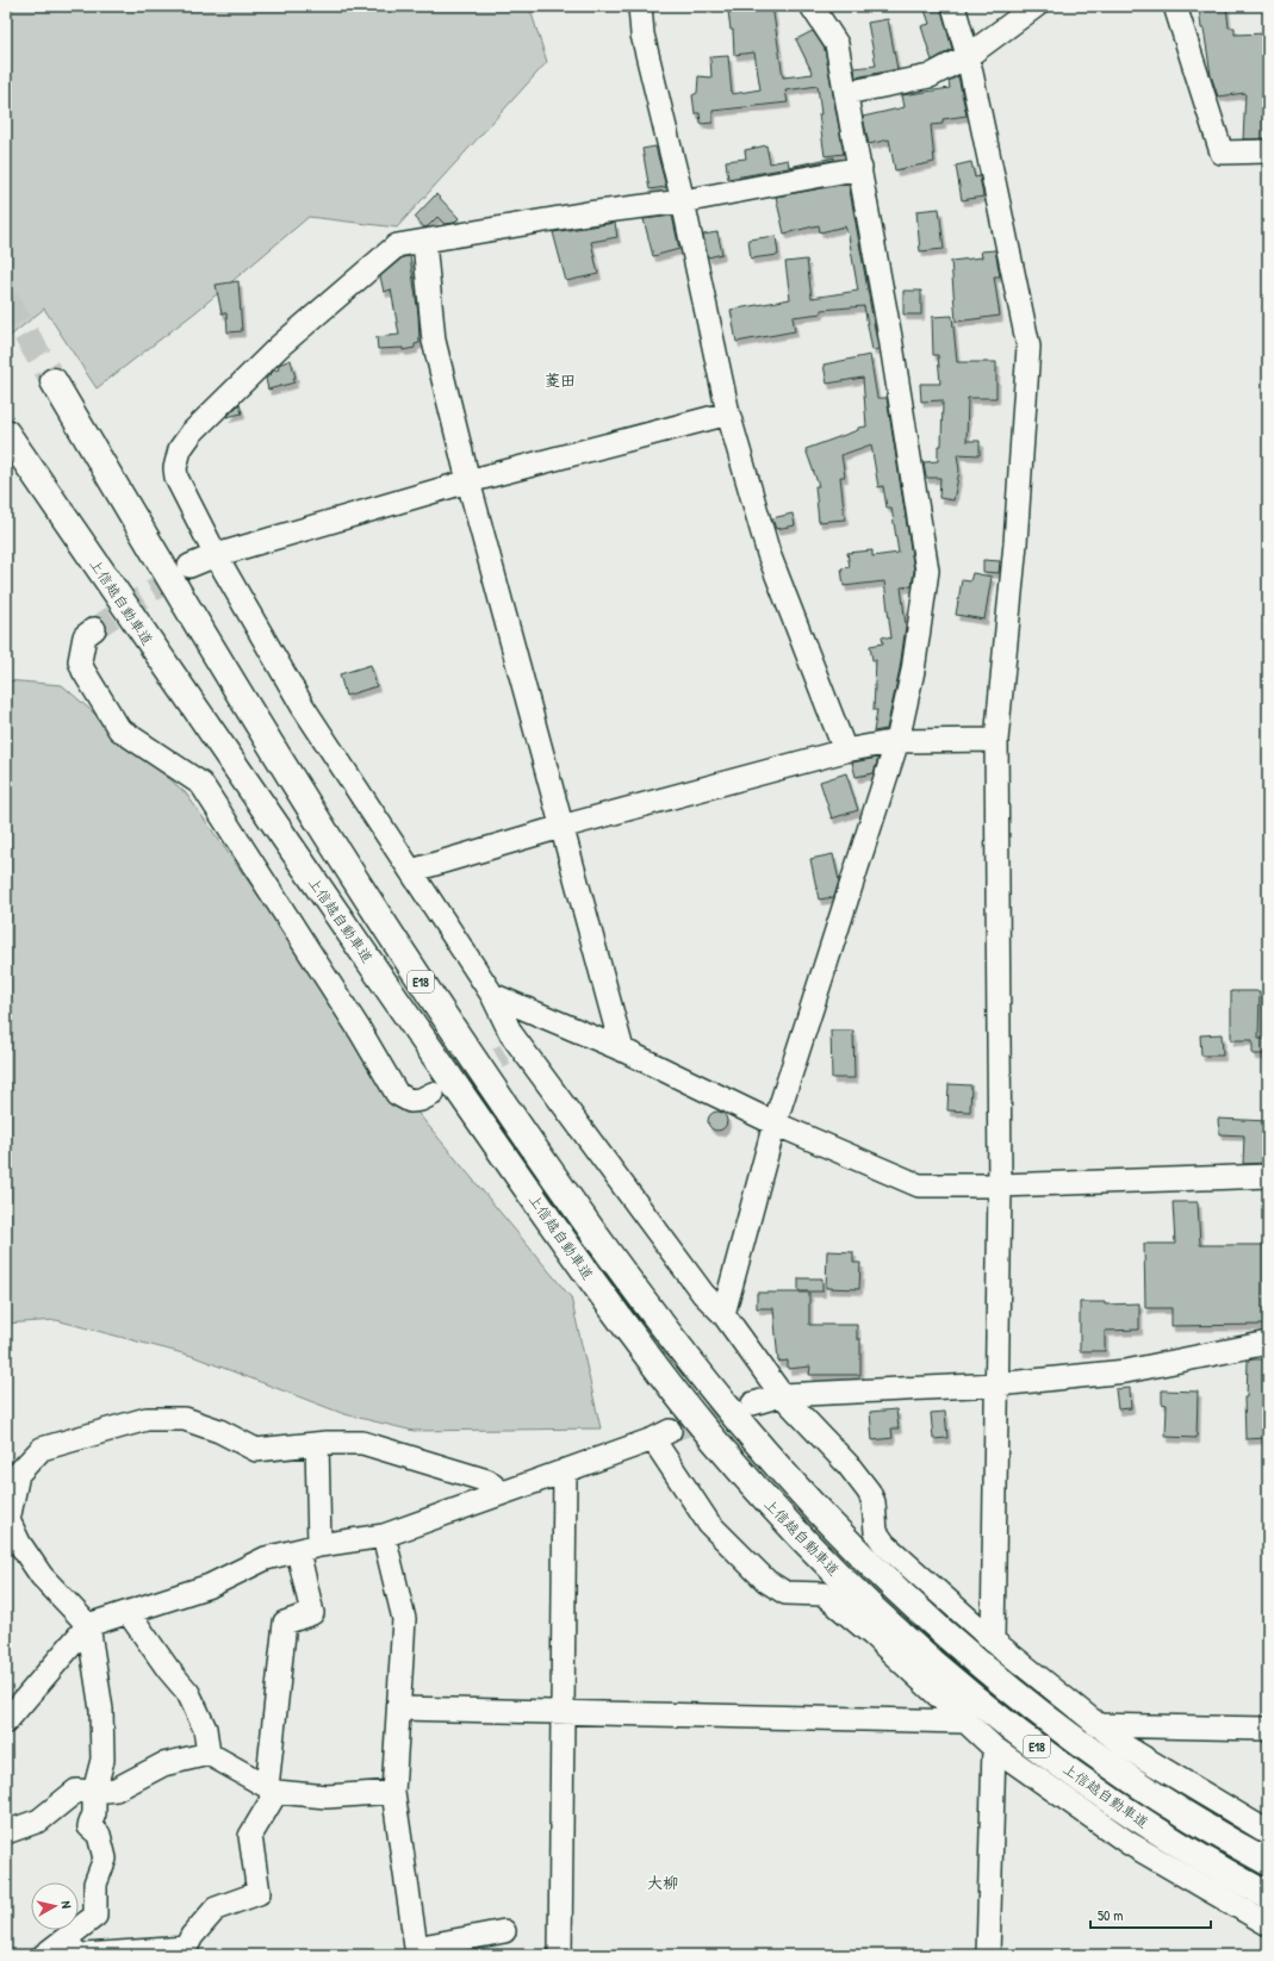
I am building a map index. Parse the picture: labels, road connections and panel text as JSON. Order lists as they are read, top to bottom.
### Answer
{
  "streets": {
    "highway": ["上信越自動車道", "E18"]
  },
  "districts": ["菱田", "大柳"],
  "scale_bar": "50 m",
  "north": "right"
}
